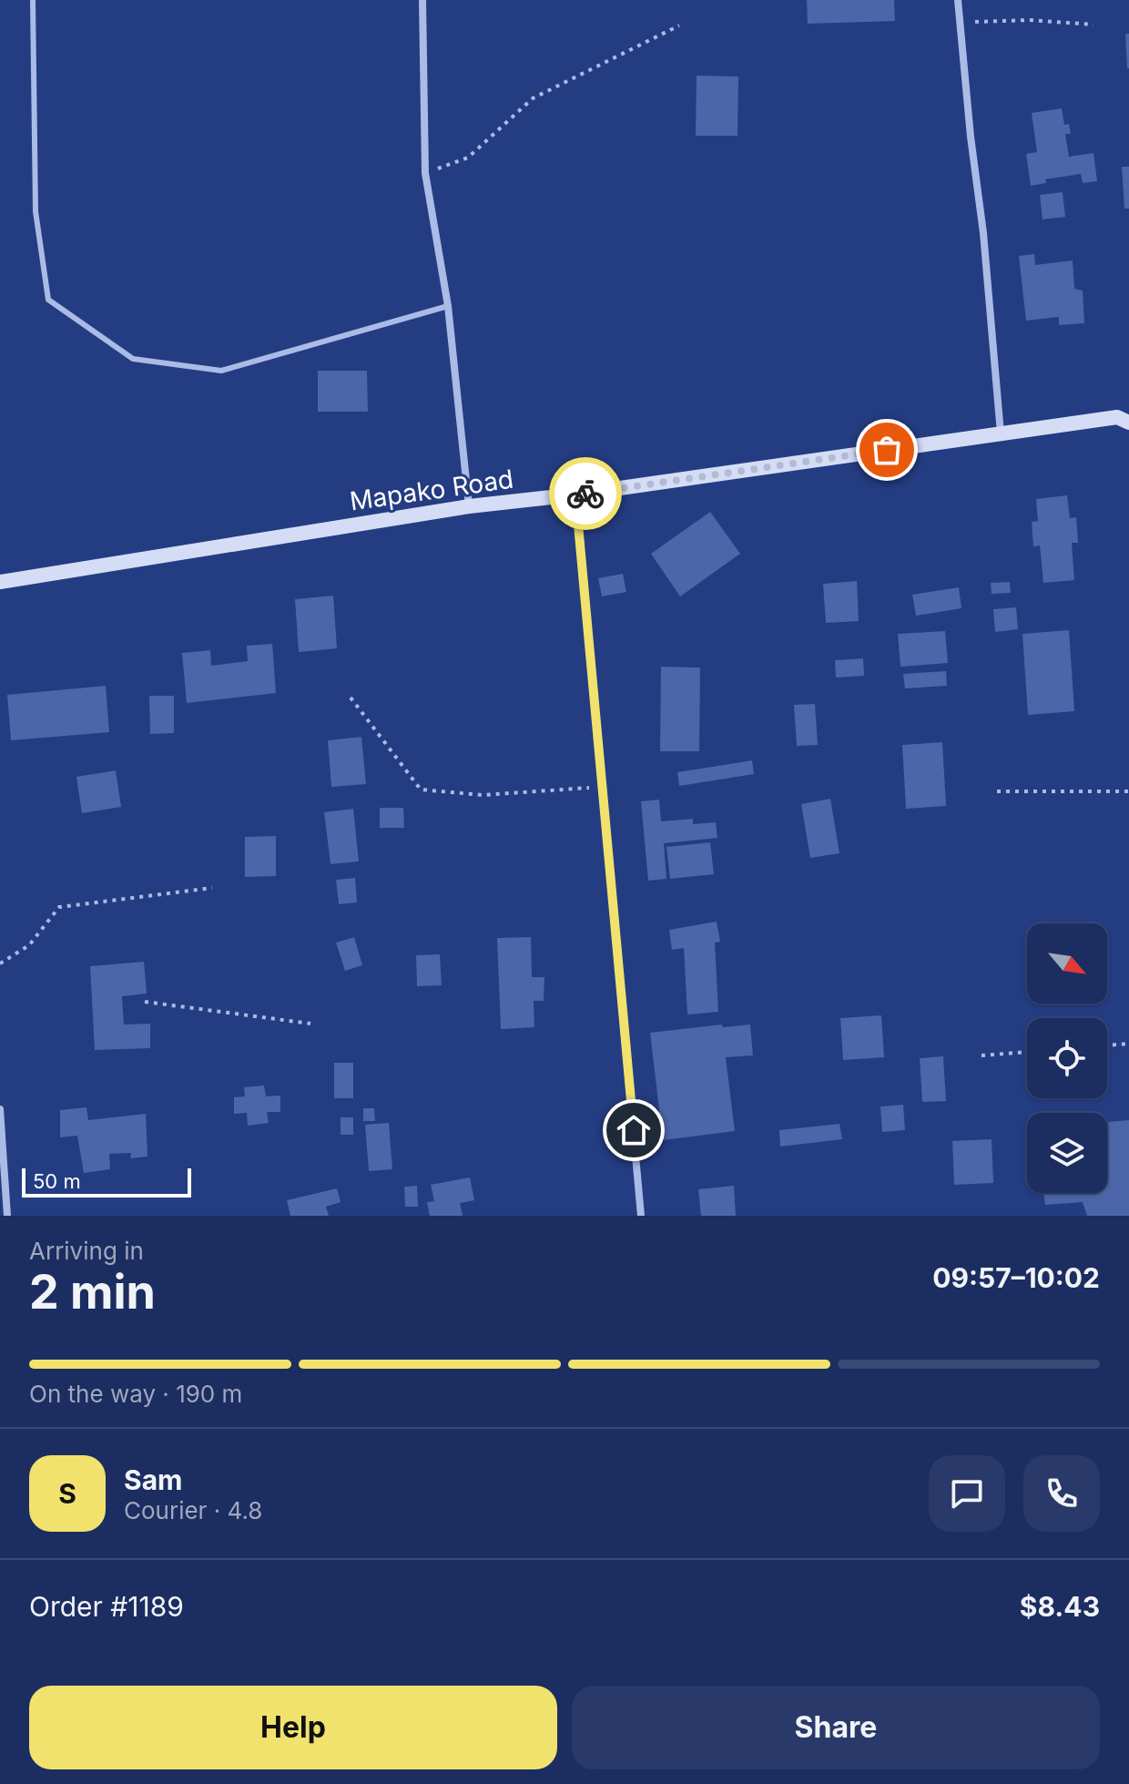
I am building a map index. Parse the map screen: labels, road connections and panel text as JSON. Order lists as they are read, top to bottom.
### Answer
{
  "streets": {
    "street": ["Mapako Road"]
  },
  "scale_bar": "50 m",
  "north": "bottom right",
  "page": {
    "scale": "50 m",
    "heading": ["2 min", "Arriving in", "09:57–10:02"],
    "panel": [
      "Sam",
      "Courier · 4.8",
      "Order #1189",
      "$8.43"
    ],
    "bar": "On the way · 190 m",
    "round": "S",
    "buttons": ["Help", "Share"]
  }
}
